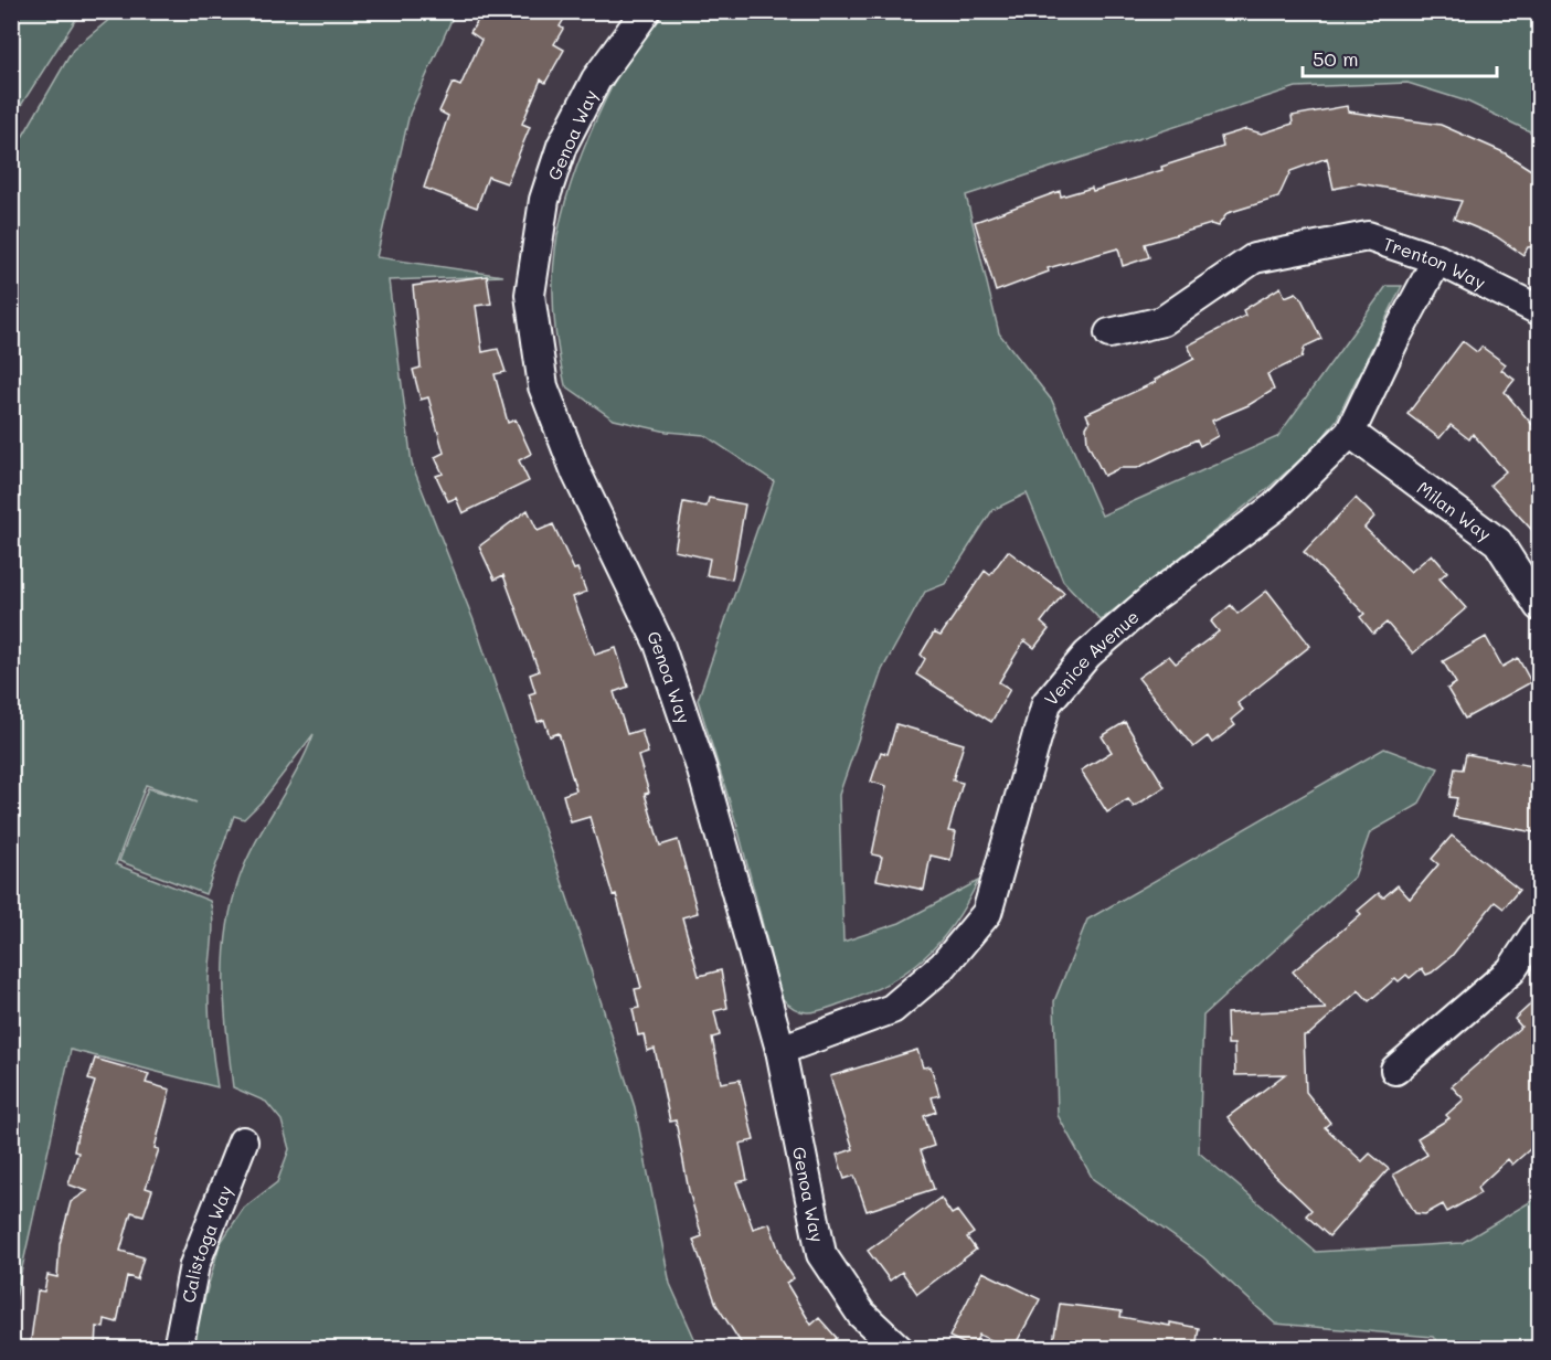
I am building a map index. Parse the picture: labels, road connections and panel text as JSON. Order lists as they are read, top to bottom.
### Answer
{
  "streets": {
    "street": [
      "Genoa Way",
      "Trenton Way",
      "Milan Way",
      "Venice Avenue",
      "Calistoga Way"
    ]
  },
  "crossings": [
    ["Genoa Way", "Venice Avenue"],
    ["Trenton Way", "Venice Avenue"],
    ["Milan Way", "Venice Avenue"]
  ],
  "scale_bar": "50 m"
}
